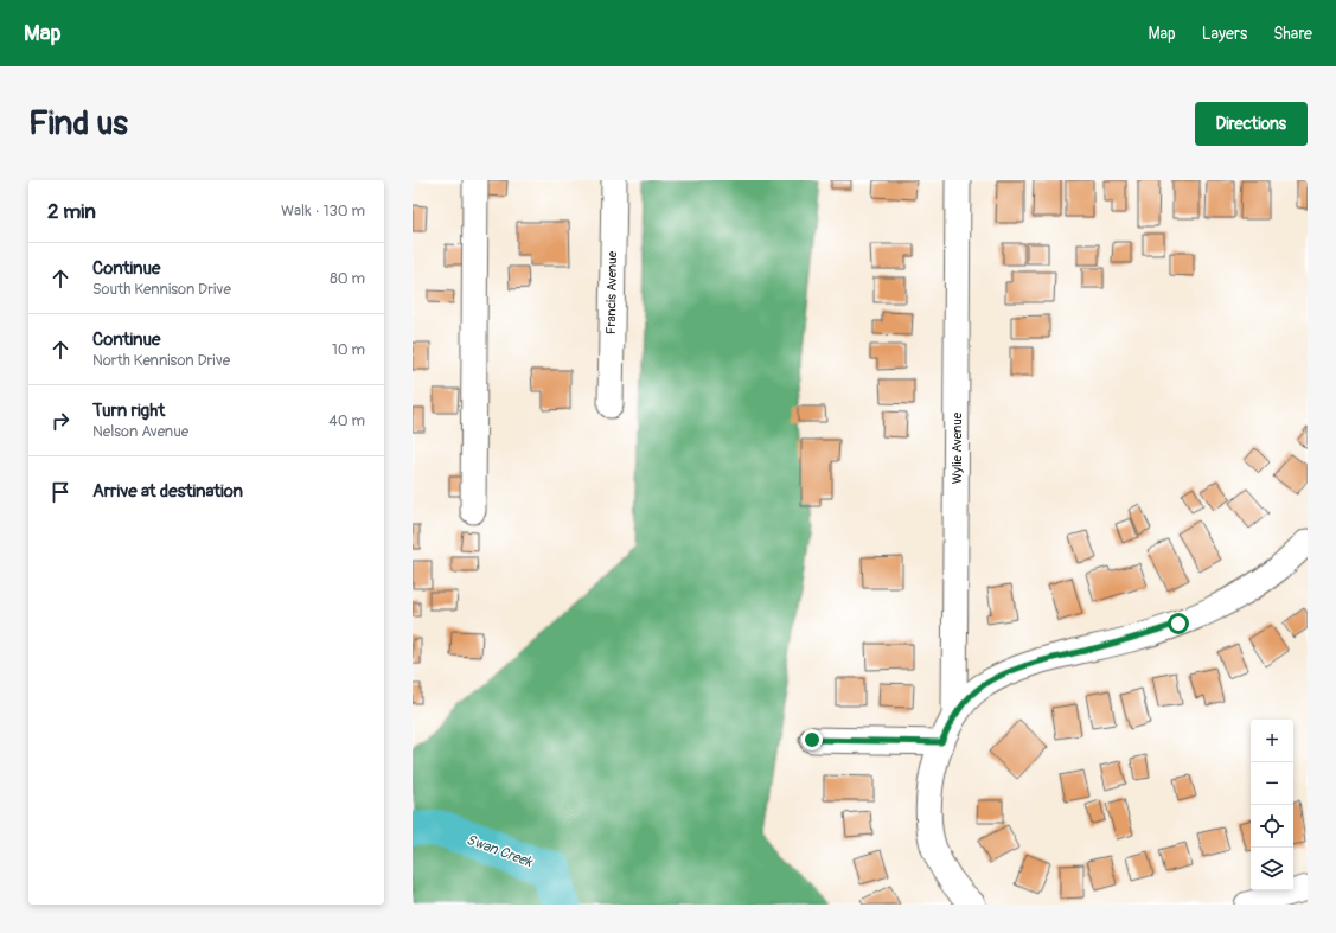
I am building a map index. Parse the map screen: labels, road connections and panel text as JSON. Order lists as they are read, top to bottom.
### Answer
{
  "streets": {
    "street": ["Francis Avenue", "Wylie Avenue"]
  },
  "water": ["Swan Creek"],
  "page": {
    "header": "Map",
    "nav": ["Map", "Layers", "Share"],
    "buttons": "Directions",
    "title": "Find us",
    "heading": ["2 min", "Walk · 130 m"],
    "list": [
      ["Continue", "South Kennison Drive", "80 m"],
      ["Continue", "North Kennison Drive", "10 m"],
      ["Turn right", "Nelson Avenue", "40 m"],
      "Arrive at destination"
    ],
    "map_buttons": ["+", "−"]
  }
}
